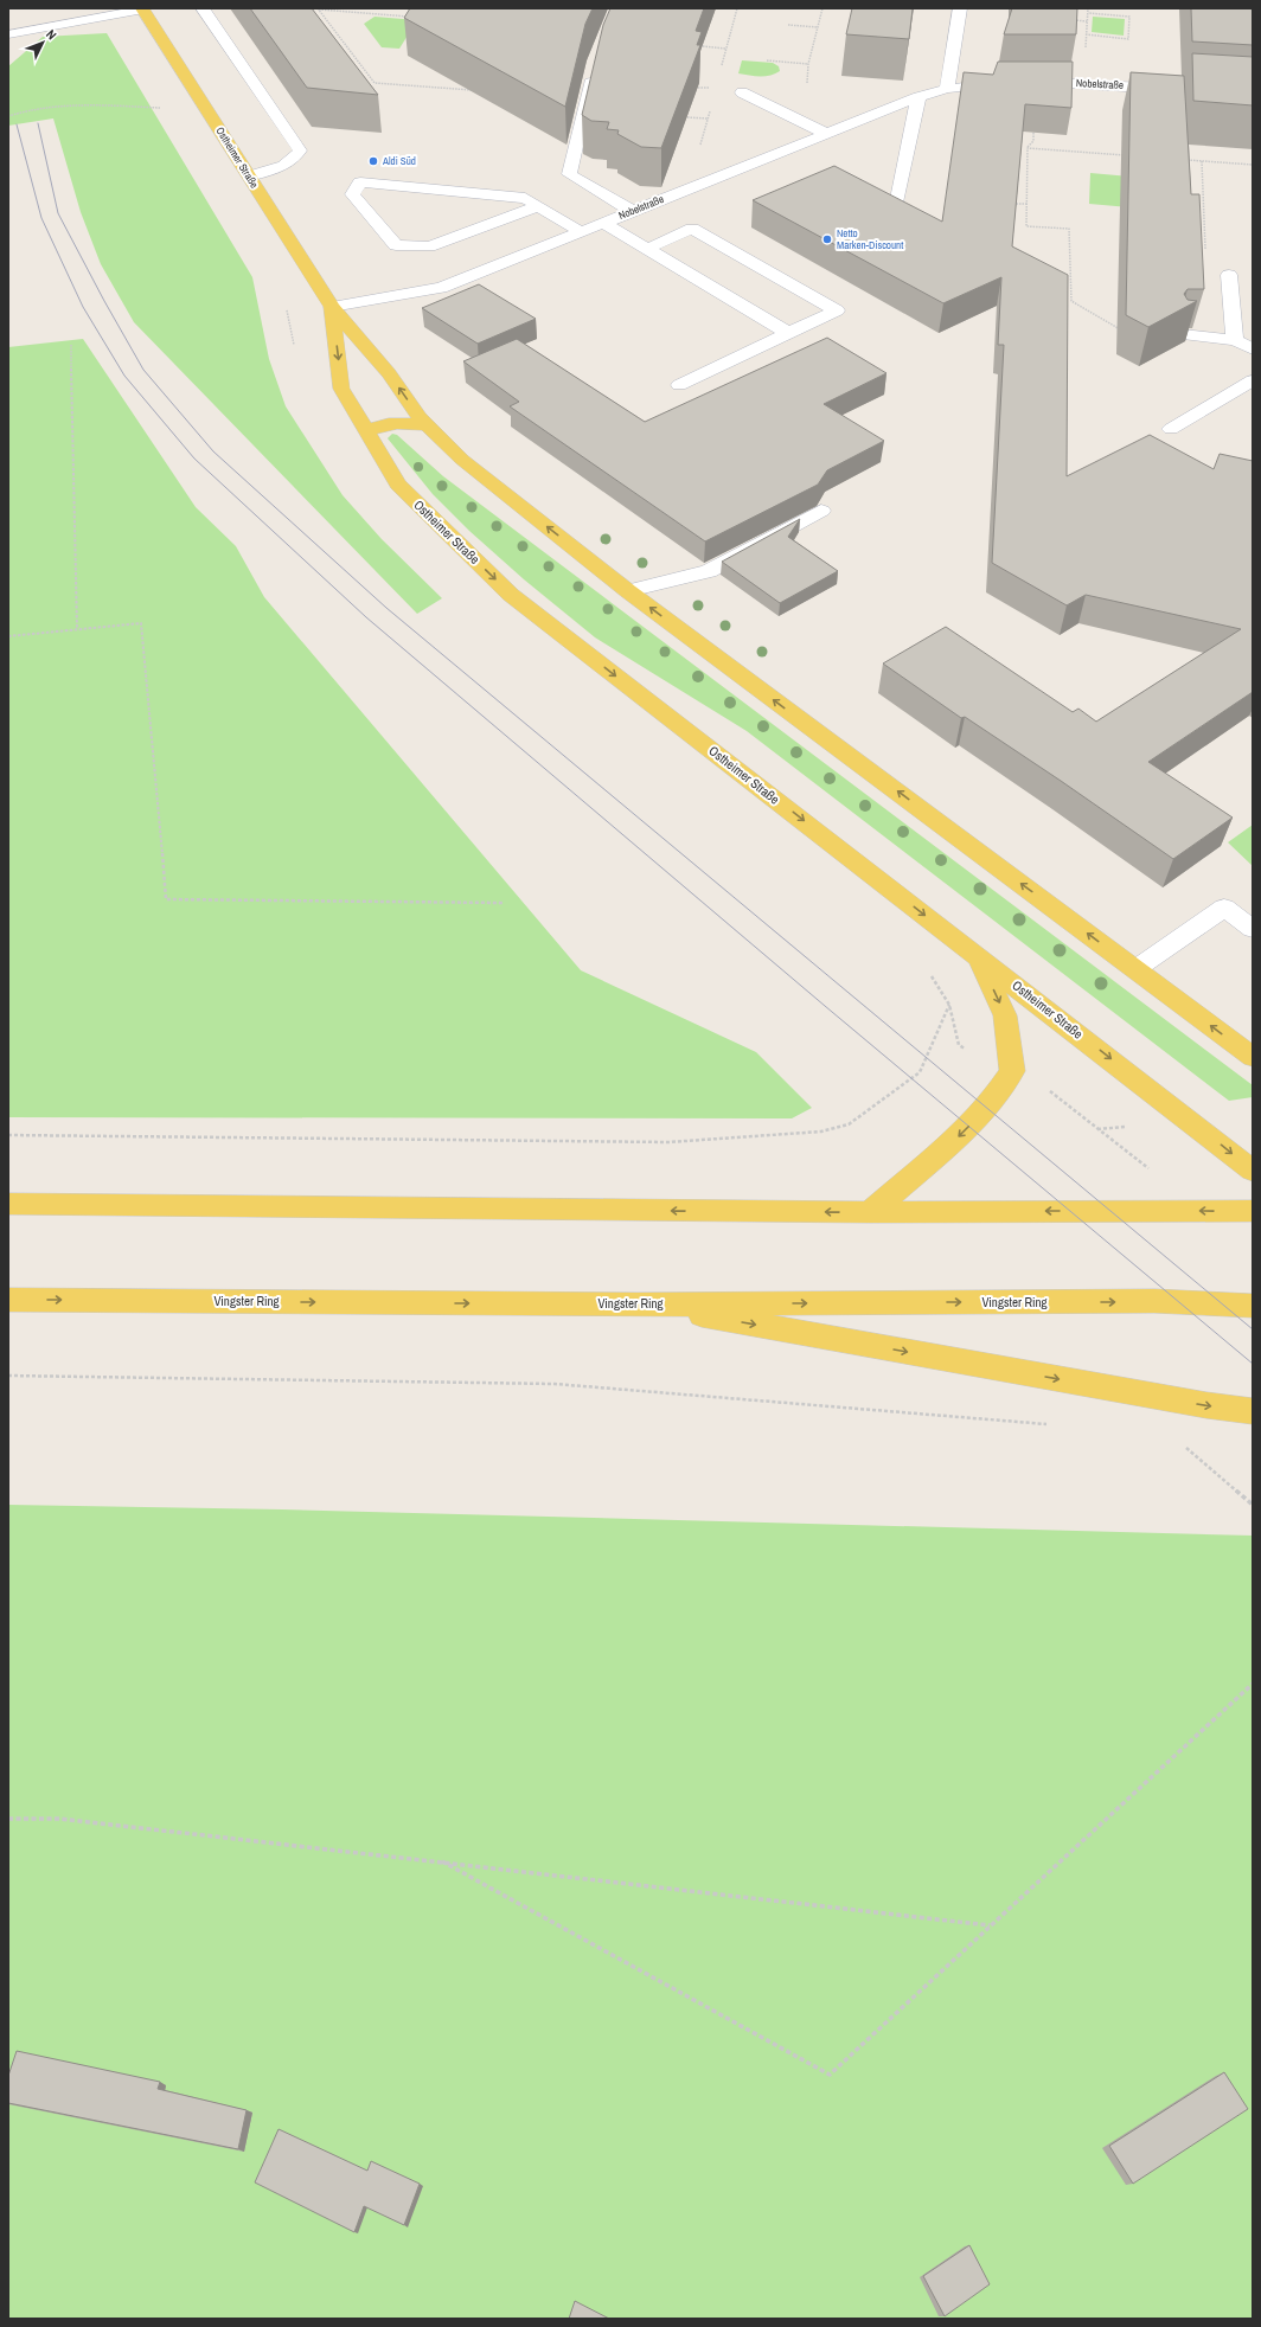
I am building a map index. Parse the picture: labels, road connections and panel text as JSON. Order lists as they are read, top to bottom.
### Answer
{
  "streets": {
    "main road": ["Ostheimer Straße", "Vingster Ring"],
    "street": ["Nobelstraße"]
  },
  "crossings": [
    ["Nobelstraße", "Ostheimer Straße"]
  ],
  "places": ["Aldi Süd", "Netto Marken-Discount"],
  "north": "top right"
}
